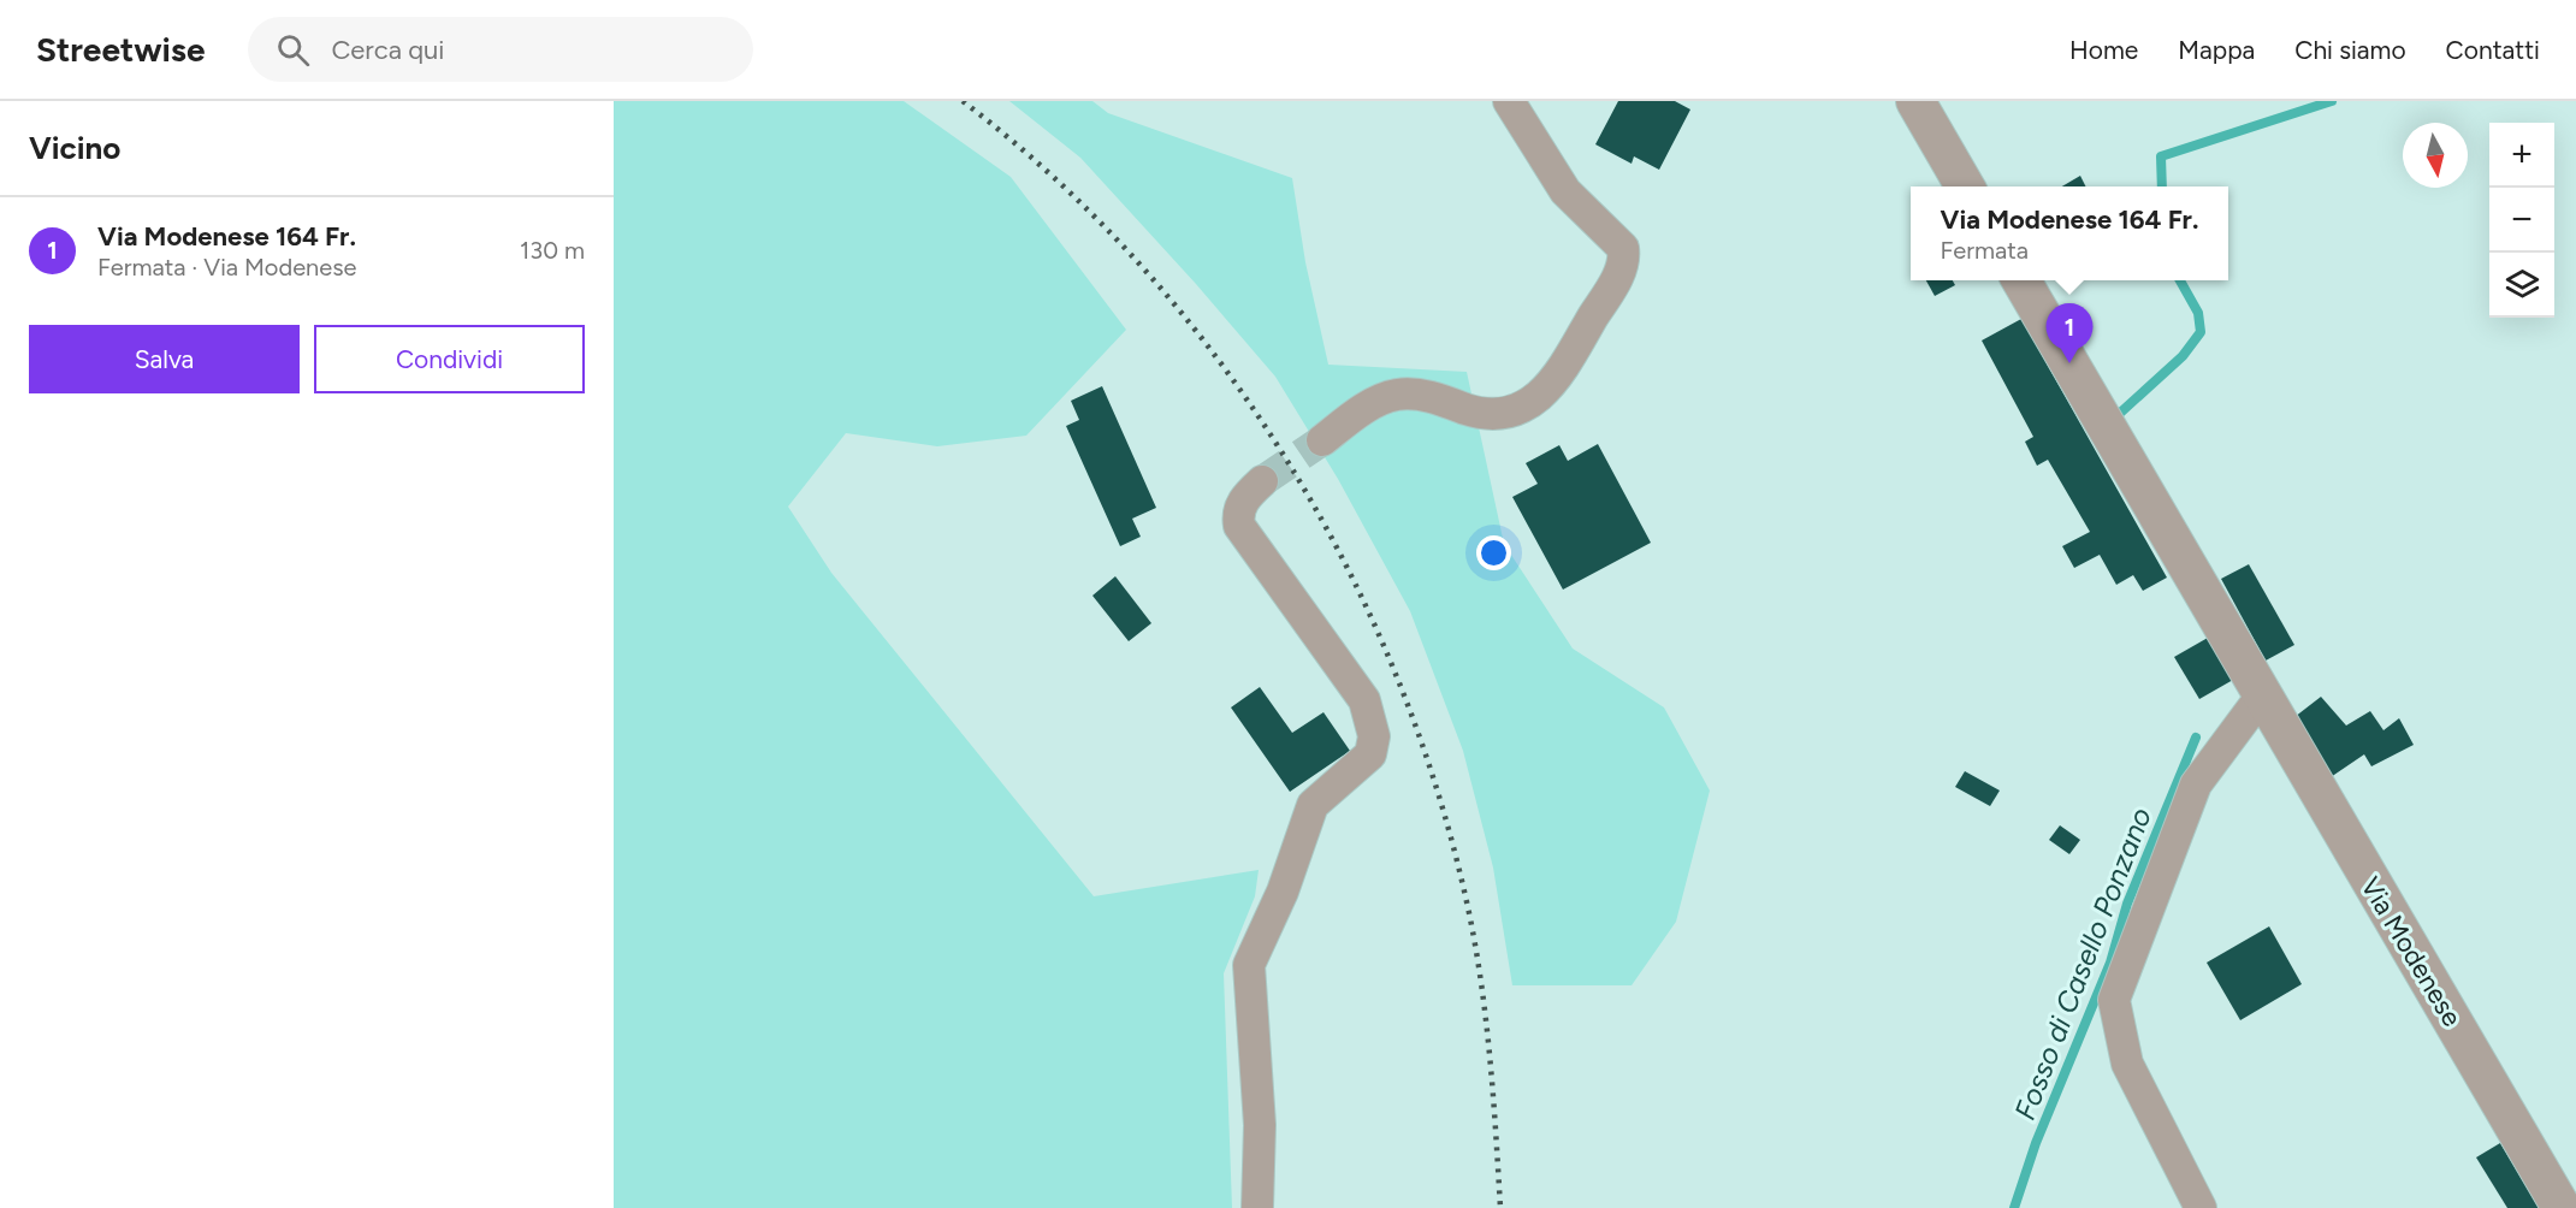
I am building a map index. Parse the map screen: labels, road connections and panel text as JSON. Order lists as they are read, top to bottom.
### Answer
{
  "streets": {
    "street": ["Via Modenese"]
  },
  "water": ["Fosso di Casello Ponzano"],
  "north": "bottom",
  "page": {
    "header": "Streetwise",
    "search": "Cerca qui",
    "nav": [
      "Home",
      "Mappa",
      "Chi siamo",
      "Contatti"
    ],
    "heading": "Vicino",
    "map_buttons": ["+", "−"],
    "popup": ["Via Modenese 164 Fr.", "Fermata"],
    "list": [
      {
        "mark": "1",
        "name": "Via Modenese 164 Fr.",
        "note": "Fermata · Via Modenese",
        "value": "130 m"
      }
    ],
    "buttons": ["Salva", "Condividi"],
    "pins": "1"
  }
}
